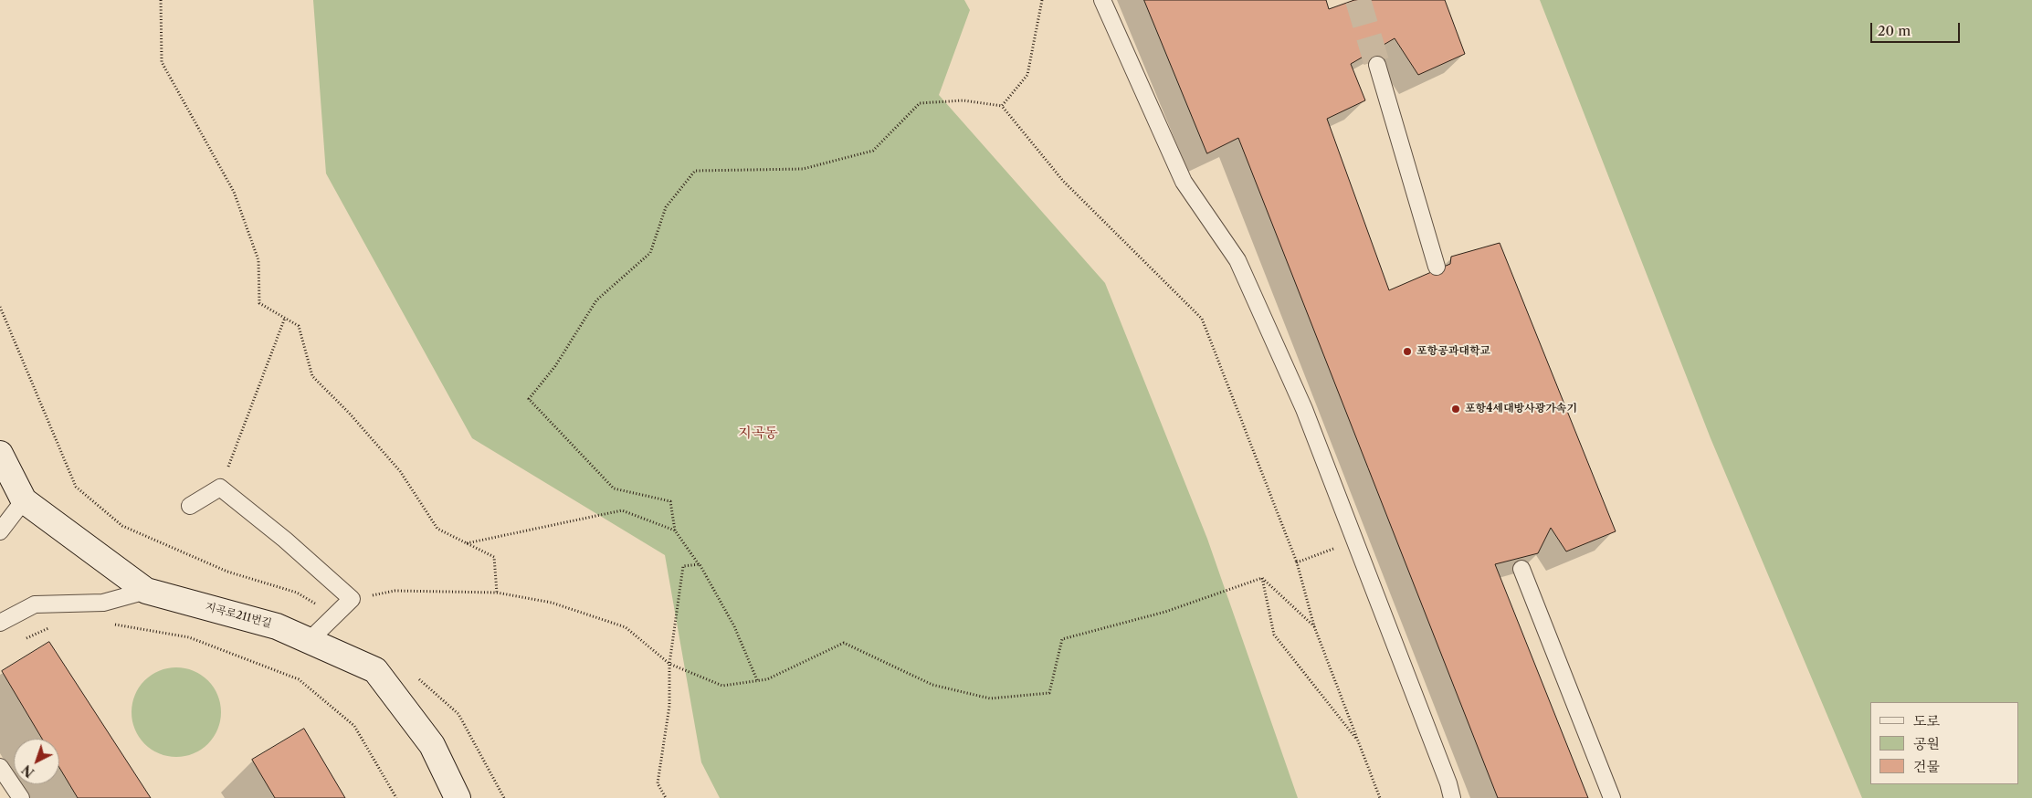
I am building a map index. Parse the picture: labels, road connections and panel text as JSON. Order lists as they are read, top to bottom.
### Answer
{
  "streets": {
    "main road": ["지곡로211번길"]
  },
  "districts": ["지곡동"],
  "places": ["포항공과대학교", "포항4세대방사광가속기"],
  "legend": ["도로", "공원", "건물"],
  "scale_bar": "20 m",
  "north": "bottom left"
}
